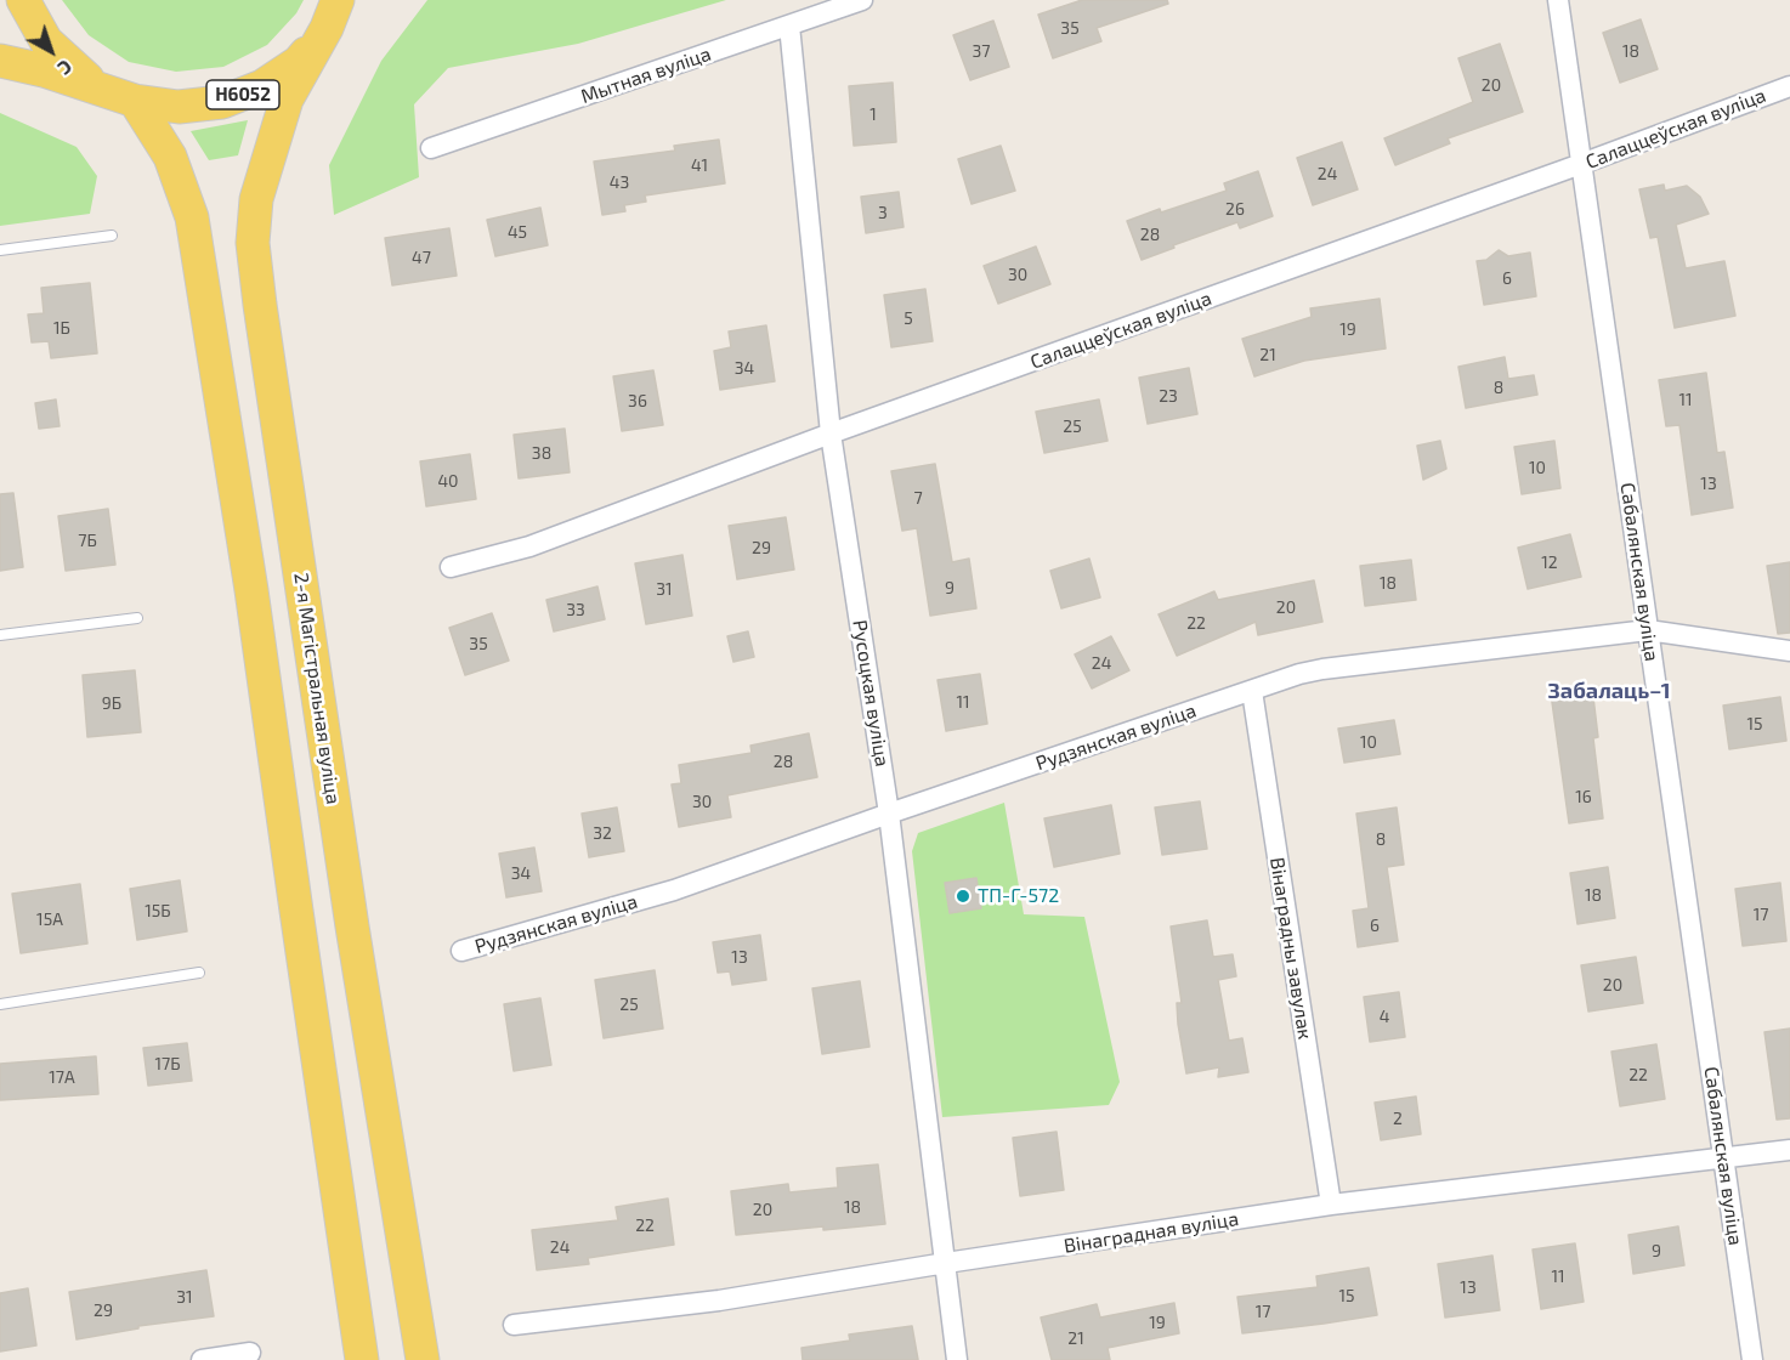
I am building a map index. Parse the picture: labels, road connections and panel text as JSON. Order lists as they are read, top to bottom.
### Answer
{
  "streets": {
    "main road": ["Н6052", "2-я Магістральная вуліца"],
    "street": [
      "Мытная вуліца",
      "Салаццеўская вуліца",
      "Сабалянская вуліца",
      "Русоцкая вуліца",
      "Рудзянская вуліца",
      "Вінаградны завулак",
      "Вінаградная вуліца"
    ]
  },
  "crossings": [
    ["Мытная вуліца", "Русоцкая вуліца"],
    ["Н6052", "2-я Магістральная вуліца"],
    ["Салаццеўская вуліца", "Сабалянская вуліца"],
    ["Салаццеўская вуліца", "Русоцкая вуліца"],
    ["Сабалянская вуліца", "Рудзянская вуліца"],
    ["Сабалянская вуліца", "Вінаградная вуліца"],
    ["Русоцкая вуліца", "Рудзянская вуліца"],
    ["Русоцкая вуліца", "Вінаградная вуліца"],
    ["Рудзянская вуліца", "Вінаградны завулак"],
    ["Вінаградны завулак", "Вінаградная вуліца"]
  ],
  "districts": ["Забалаць–1"],
  "places": ["ТП-Г-572"],
  "house_numbers": [
    "35",
    "37",
    "18",
    "20",
    "1",
    "41",
    "24",
    "43",
    "26",
    "3",
    "45",
    "28",
    "47",
    "30",
    "6",
    "5",
    "1Б",
    "19",
    "21",
    "34",
    "8",
    "23",
    "11",
    "36",
    "25",
    "38",
    "10",
    "40",
    "13",
    "7",
    "7Б",
    "29",
    "12",
    "18",
    "9",
    "31",
    "20",
    "33",
    "22",
    "35",
    "24",
    "11",
    "9Б",
    "15",
    "10",
    "28",
    "16",
    "30",
    "32",
    "8",
    "34",
    "18",
    "15Б",
    "17",
    "15А",
    "6",
    "13",
    "20",
    "25",
    "4",
    "17Б",
    "22",
    "17А",
    "2",
    "18",
    "20",
    "22",
    "24",
    "9",
    "11",
    "13",
    "15",
    "31",
    "29",
    "17",
    "19",
    "21"
  ],
  "north": "bottom right"
}
